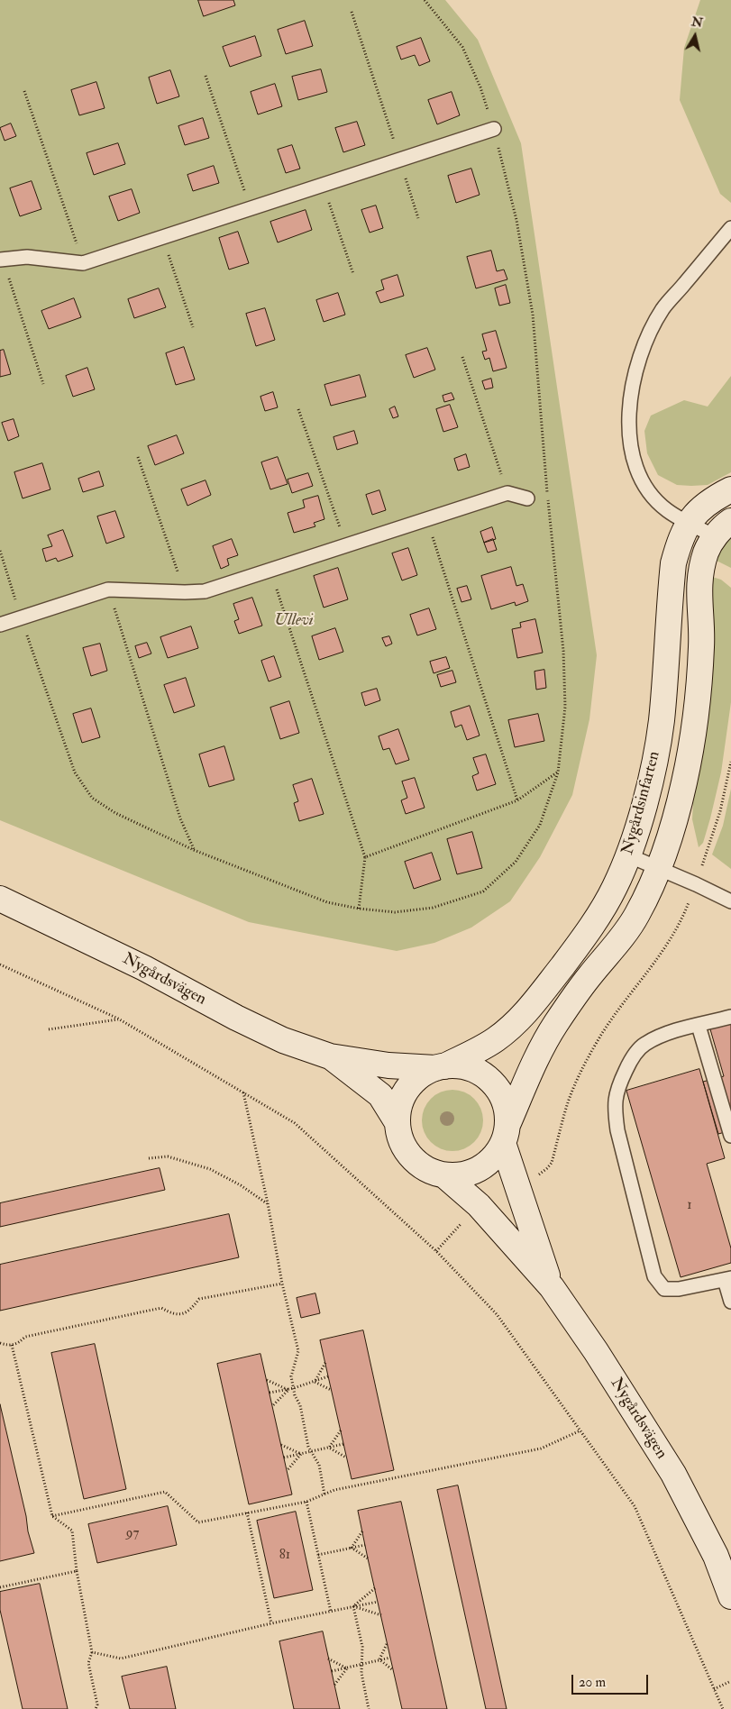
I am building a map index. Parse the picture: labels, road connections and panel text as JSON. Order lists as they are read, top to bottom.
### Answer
{
  "streets": {
    "street": ["Nygårdsinfarten", "Nygårdsvägen"]
  },
  "crossings": [
    ["Nygårdsinfarten", "Nygårdsvägen"]
  ],
  "parks": ["Ullevi"],
  "house_numbers": ["1", "97", "81"],
  "scale_bar": "20 m",
  "north": "top"
}
